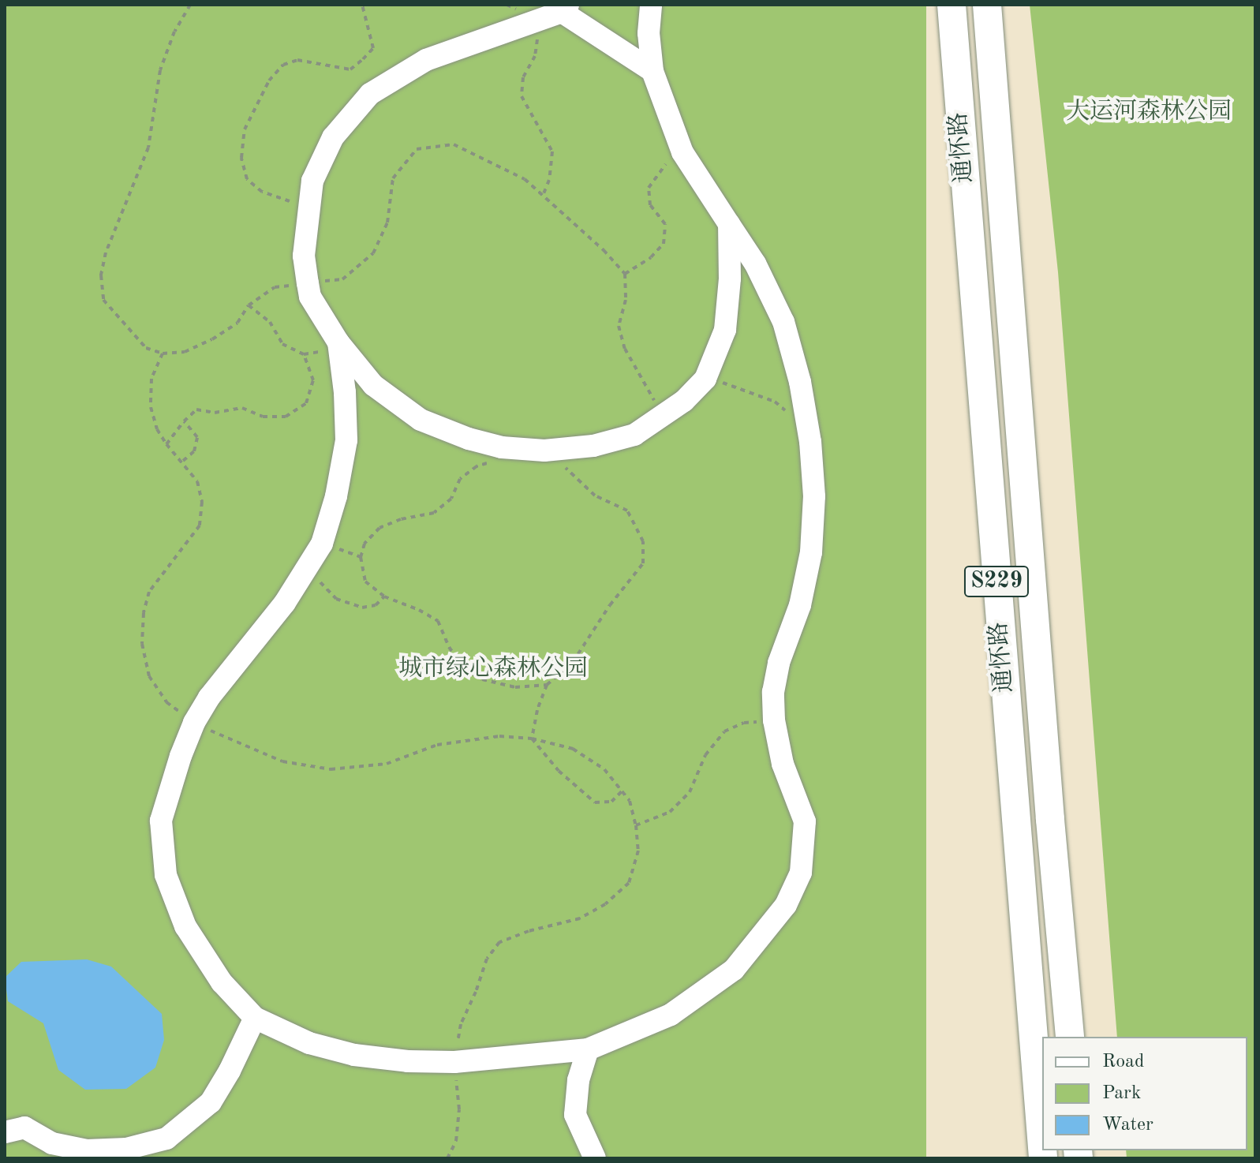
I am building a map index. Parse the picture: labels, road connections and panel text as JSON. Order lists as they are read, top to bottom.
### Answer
{
  "streets": {
    "main road": ["通怀路", "S229"]
  },
  "parks": ["大运河森林公园", "城市绿心森林公园"],
  "legend": ["Road", "Park", "Water"]
}
